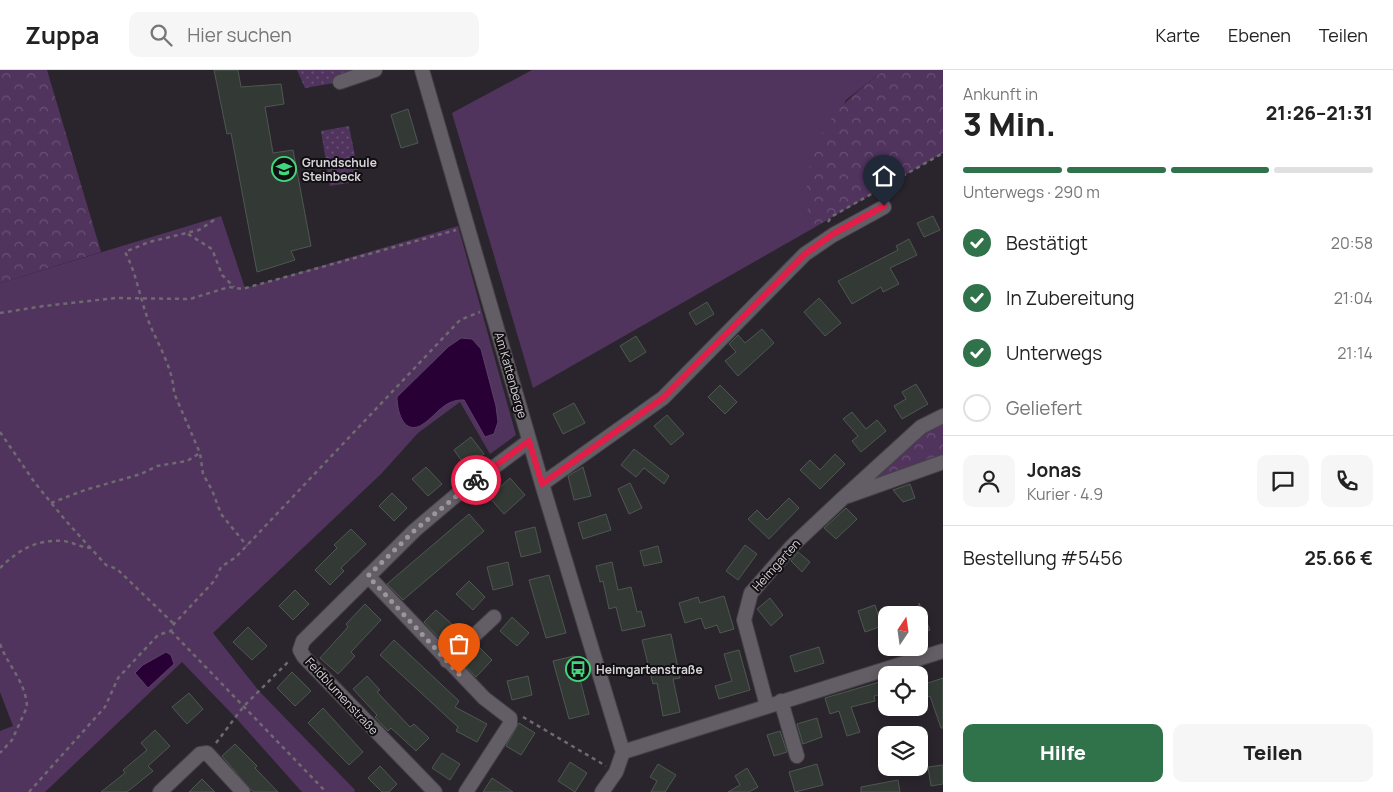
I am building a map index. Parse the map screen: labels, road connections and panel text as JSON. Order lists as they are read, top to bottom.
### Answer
{
  "streets": {
    "street": ["Am Kattenberge", "Heimgarten", "Feldblumenstraße"]
  },
  "crossings": [
    ["Am Kattenberge", "Feldblumenstraße"]
  ],
  "places": {
    "school or university": ["Grundschule Steinbeck"],
    "bus stop": ["Heimgartenstraße"]
  },
  "north": "top",
  "page": {
    "header": "Zuppa",
    "search": "Hier suchen",
    "nav": ["Karte", "Ebenen", "Teilen"],
    "heading": ["3 Min.", "Ankunft in", "21:26–21:31"],
    "panel": [
      "Jonas",
      "Kurier · 4.9",
      "Bestellung #5456",
      "25.66 €"
    ],
    "bar": "Unterwegs · 290 m",
    "list": [
      ["Bestätigt", "20:58"],
      ["In Zubereitung", "21:04"],
      ["Unterwegs", "21:14"],
      "Geliefert"
    ],
    "buttons": ["Hilfe", "Teilen"]
  }
}
